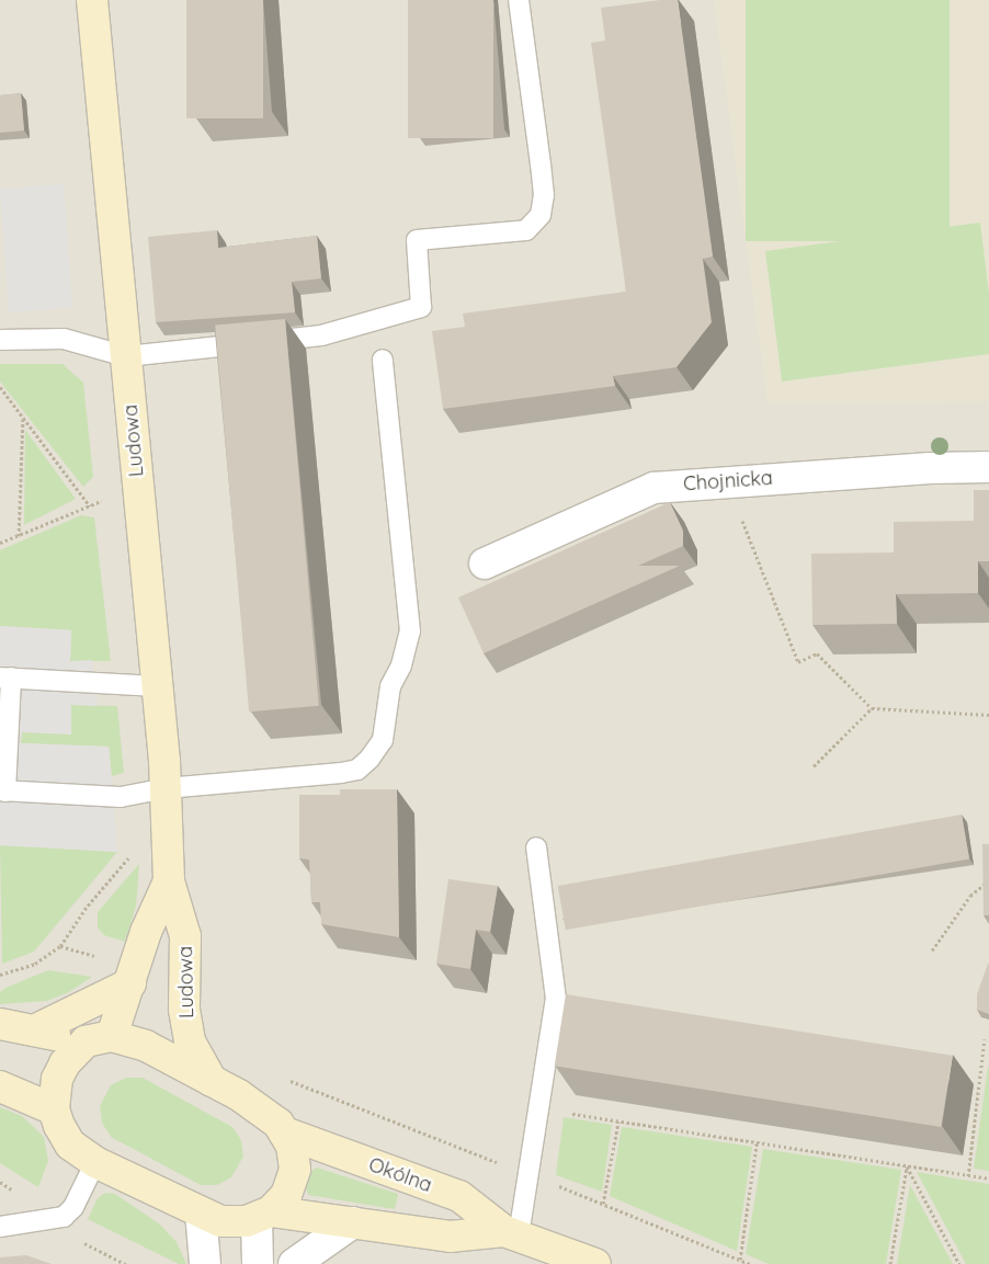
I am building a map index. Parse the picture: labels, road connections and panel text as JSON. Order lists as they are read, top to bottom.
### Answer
{
  "streets": {
    "street": ["Ludowa", "Chojnicka", "Okólna"]
  }
}
